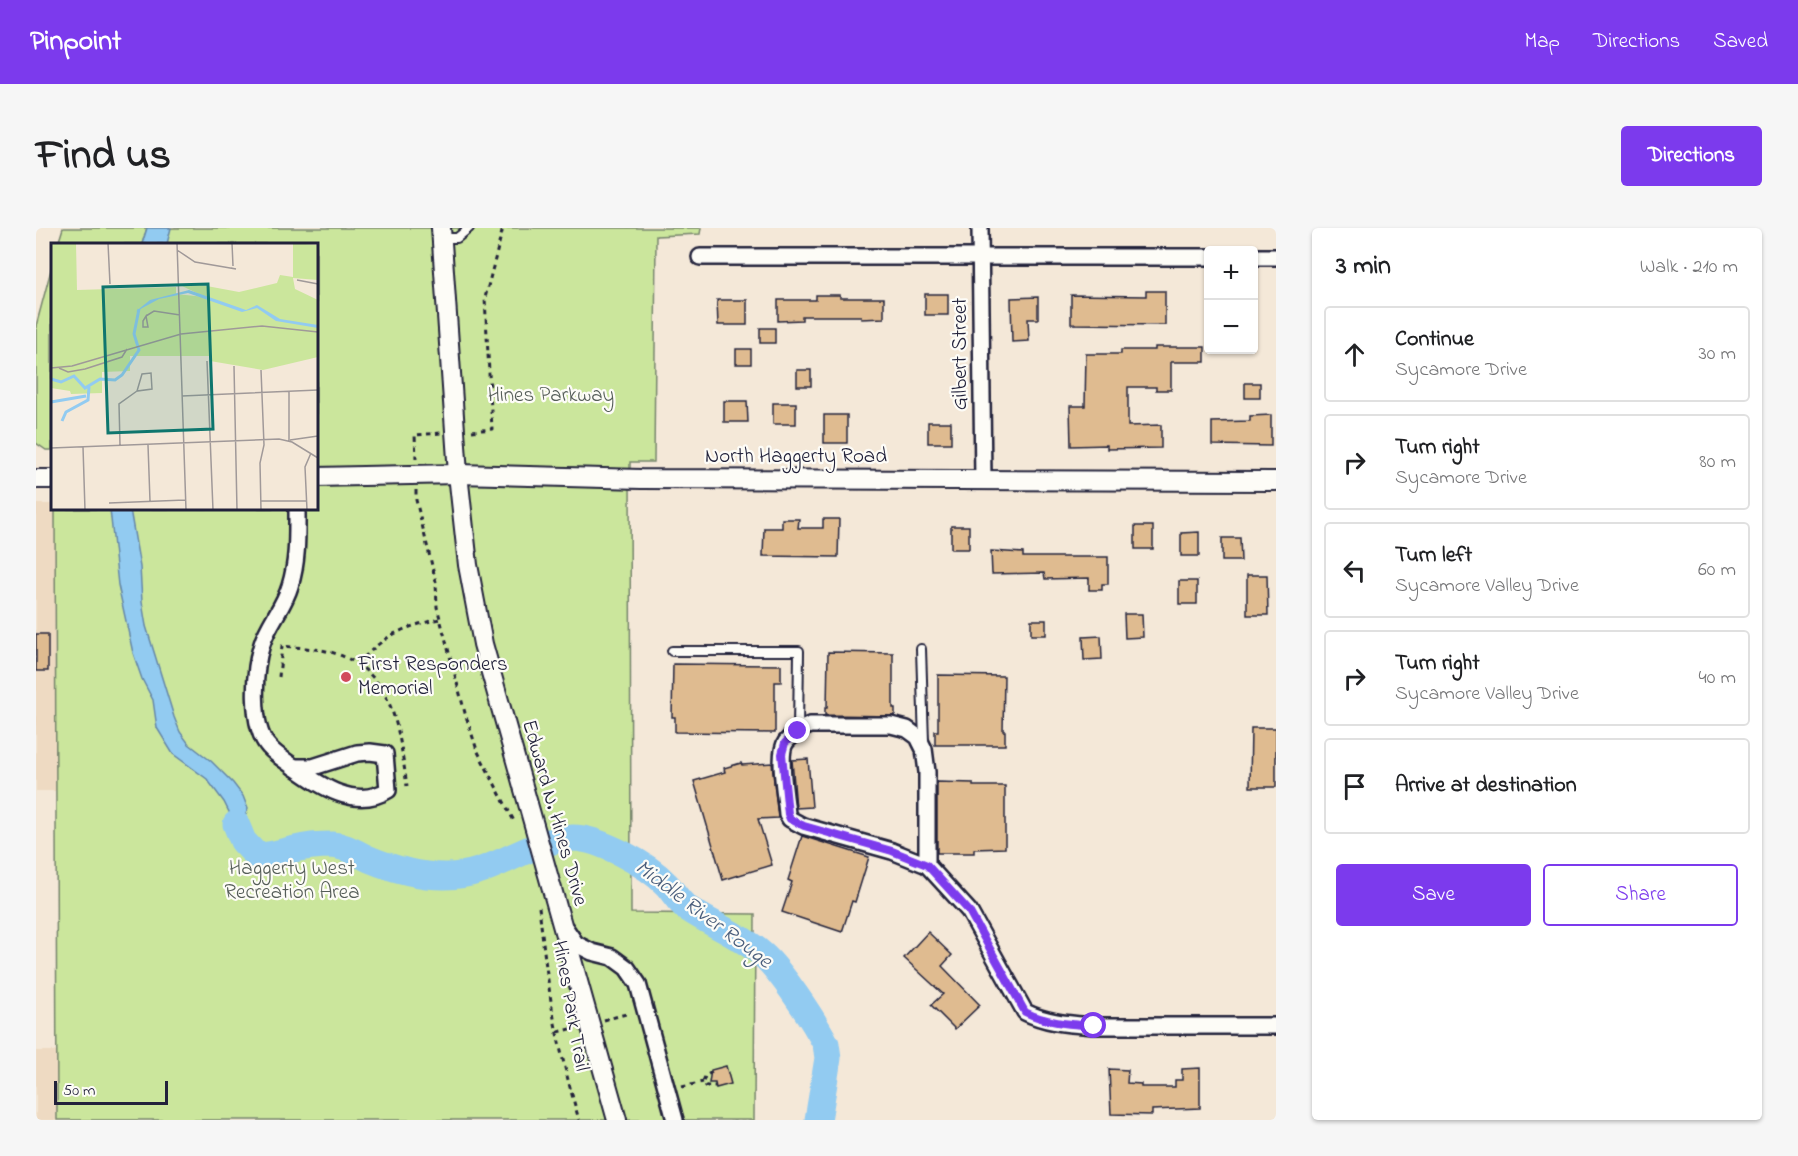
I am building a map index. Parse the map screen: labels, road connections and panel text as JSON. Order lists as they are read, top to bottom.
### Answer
{
  "streets": {
    "street": ["Gilbert Street", "North Haggerty Road", "Edward N. Hines Drive"],
    "path": ["Hines Park Trail"]
  },
  "crossings": [
    ["Gilbert Street", "North Haggerty Road"],
    ["North Haggerty Road", "Edward N. Hines Drive"]
  ],
  "water": ["Middle River Rouge"],
  "parks": ["Hines Parkway", "Haggerty West Recreation Area"],
  "places": ["First Responders Memorial"],
  "scale_bar": "50 m",
  "page": {
    "header": "Pinpoint",
    "nav": ["Map", "Directions", "Saved"],
    "title": "Find us",
    "buttons": [
      "Directions",
      ["Save", "Share"]
    ],
    "heading": ["3 min", "Walk · 210 m"],
    "map_buttons": ["+", "−"],
    "list": [
      ["Continue", "Sycamore Drive", "30 m"],
      ["Turn right", "Sycamore Drive", "80 m"],
      ["Turn left", "Sycamore Valley Drive", "60 m"],
      ["Turn right", "Sycamore Valley Drive", "40 m"],
      "Arrive at destination"
    ],
    "scale": "50 m"
  }
}
